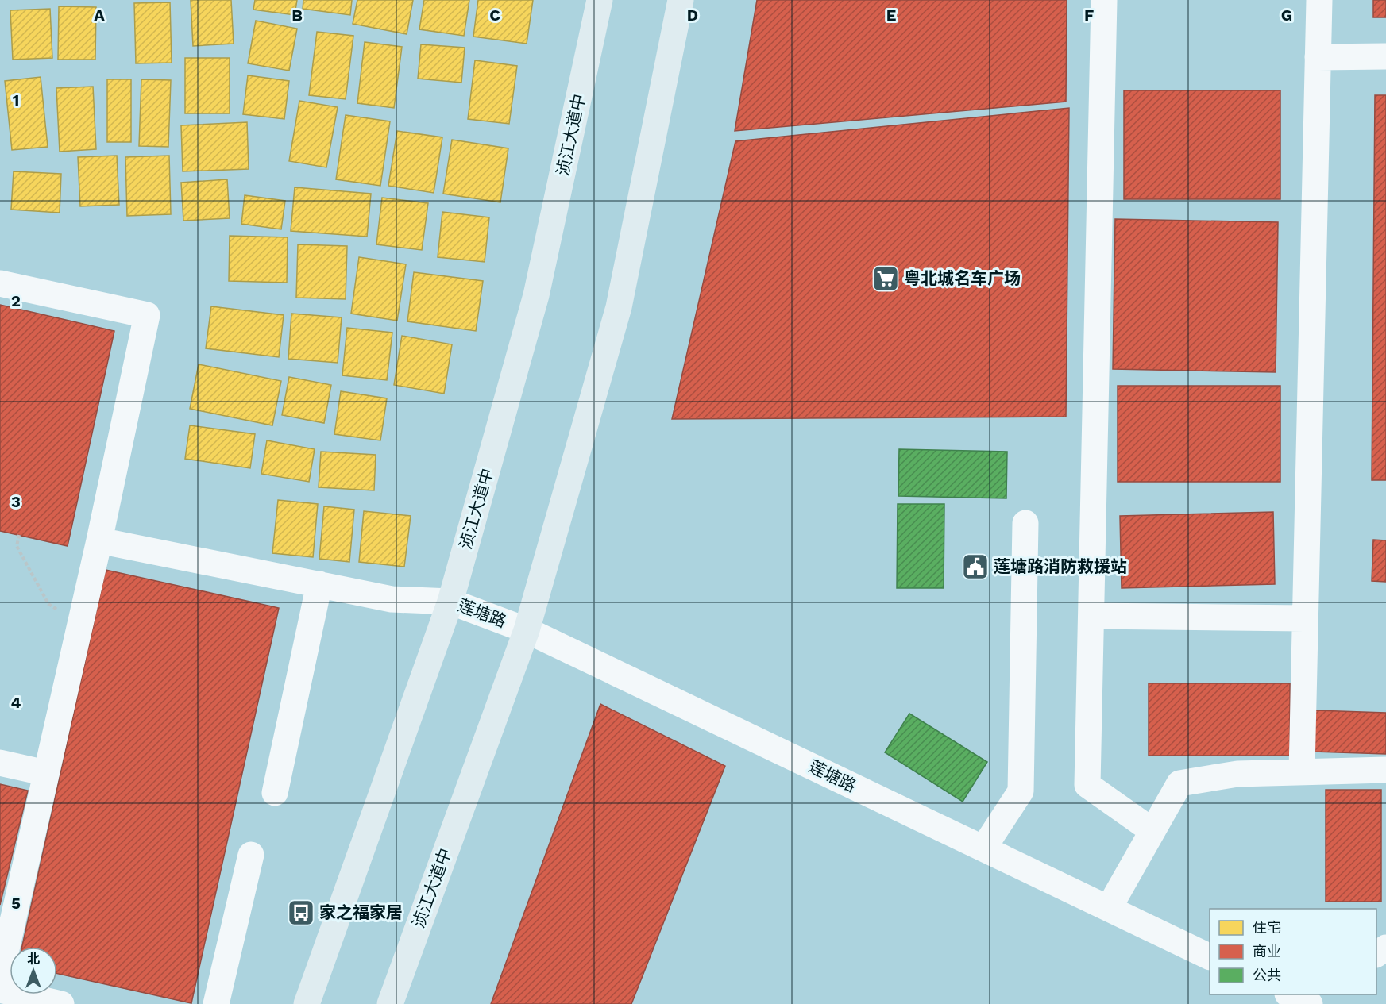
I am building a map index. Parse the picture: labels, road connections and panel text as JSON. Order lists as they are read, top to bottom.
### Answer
{
  "streets": {
    "main road": ["浈江大道中"],
    "street": ["莲塘路"]
  },
  "crossings": [
    ["浈江大道中", "莲塘路"]
  ],
  "places": {
    "supermarket": ["粤北城名车广场"],
    "public building": ["莲塘路消防救援站"],
    "bus stop": ["家之福家居"]
  },
  "legend": ["住宅", "商业", "公共"],
  "north": "top",
  "grid": {
    "columns": [
      "A",
      "B",
      "C",
      "D",
      "E",
      "F",
      "G"
    ],
    "rows": [
      "1",
      "2",
      "3",
      "4",
      "5"
    ]
  }
}
